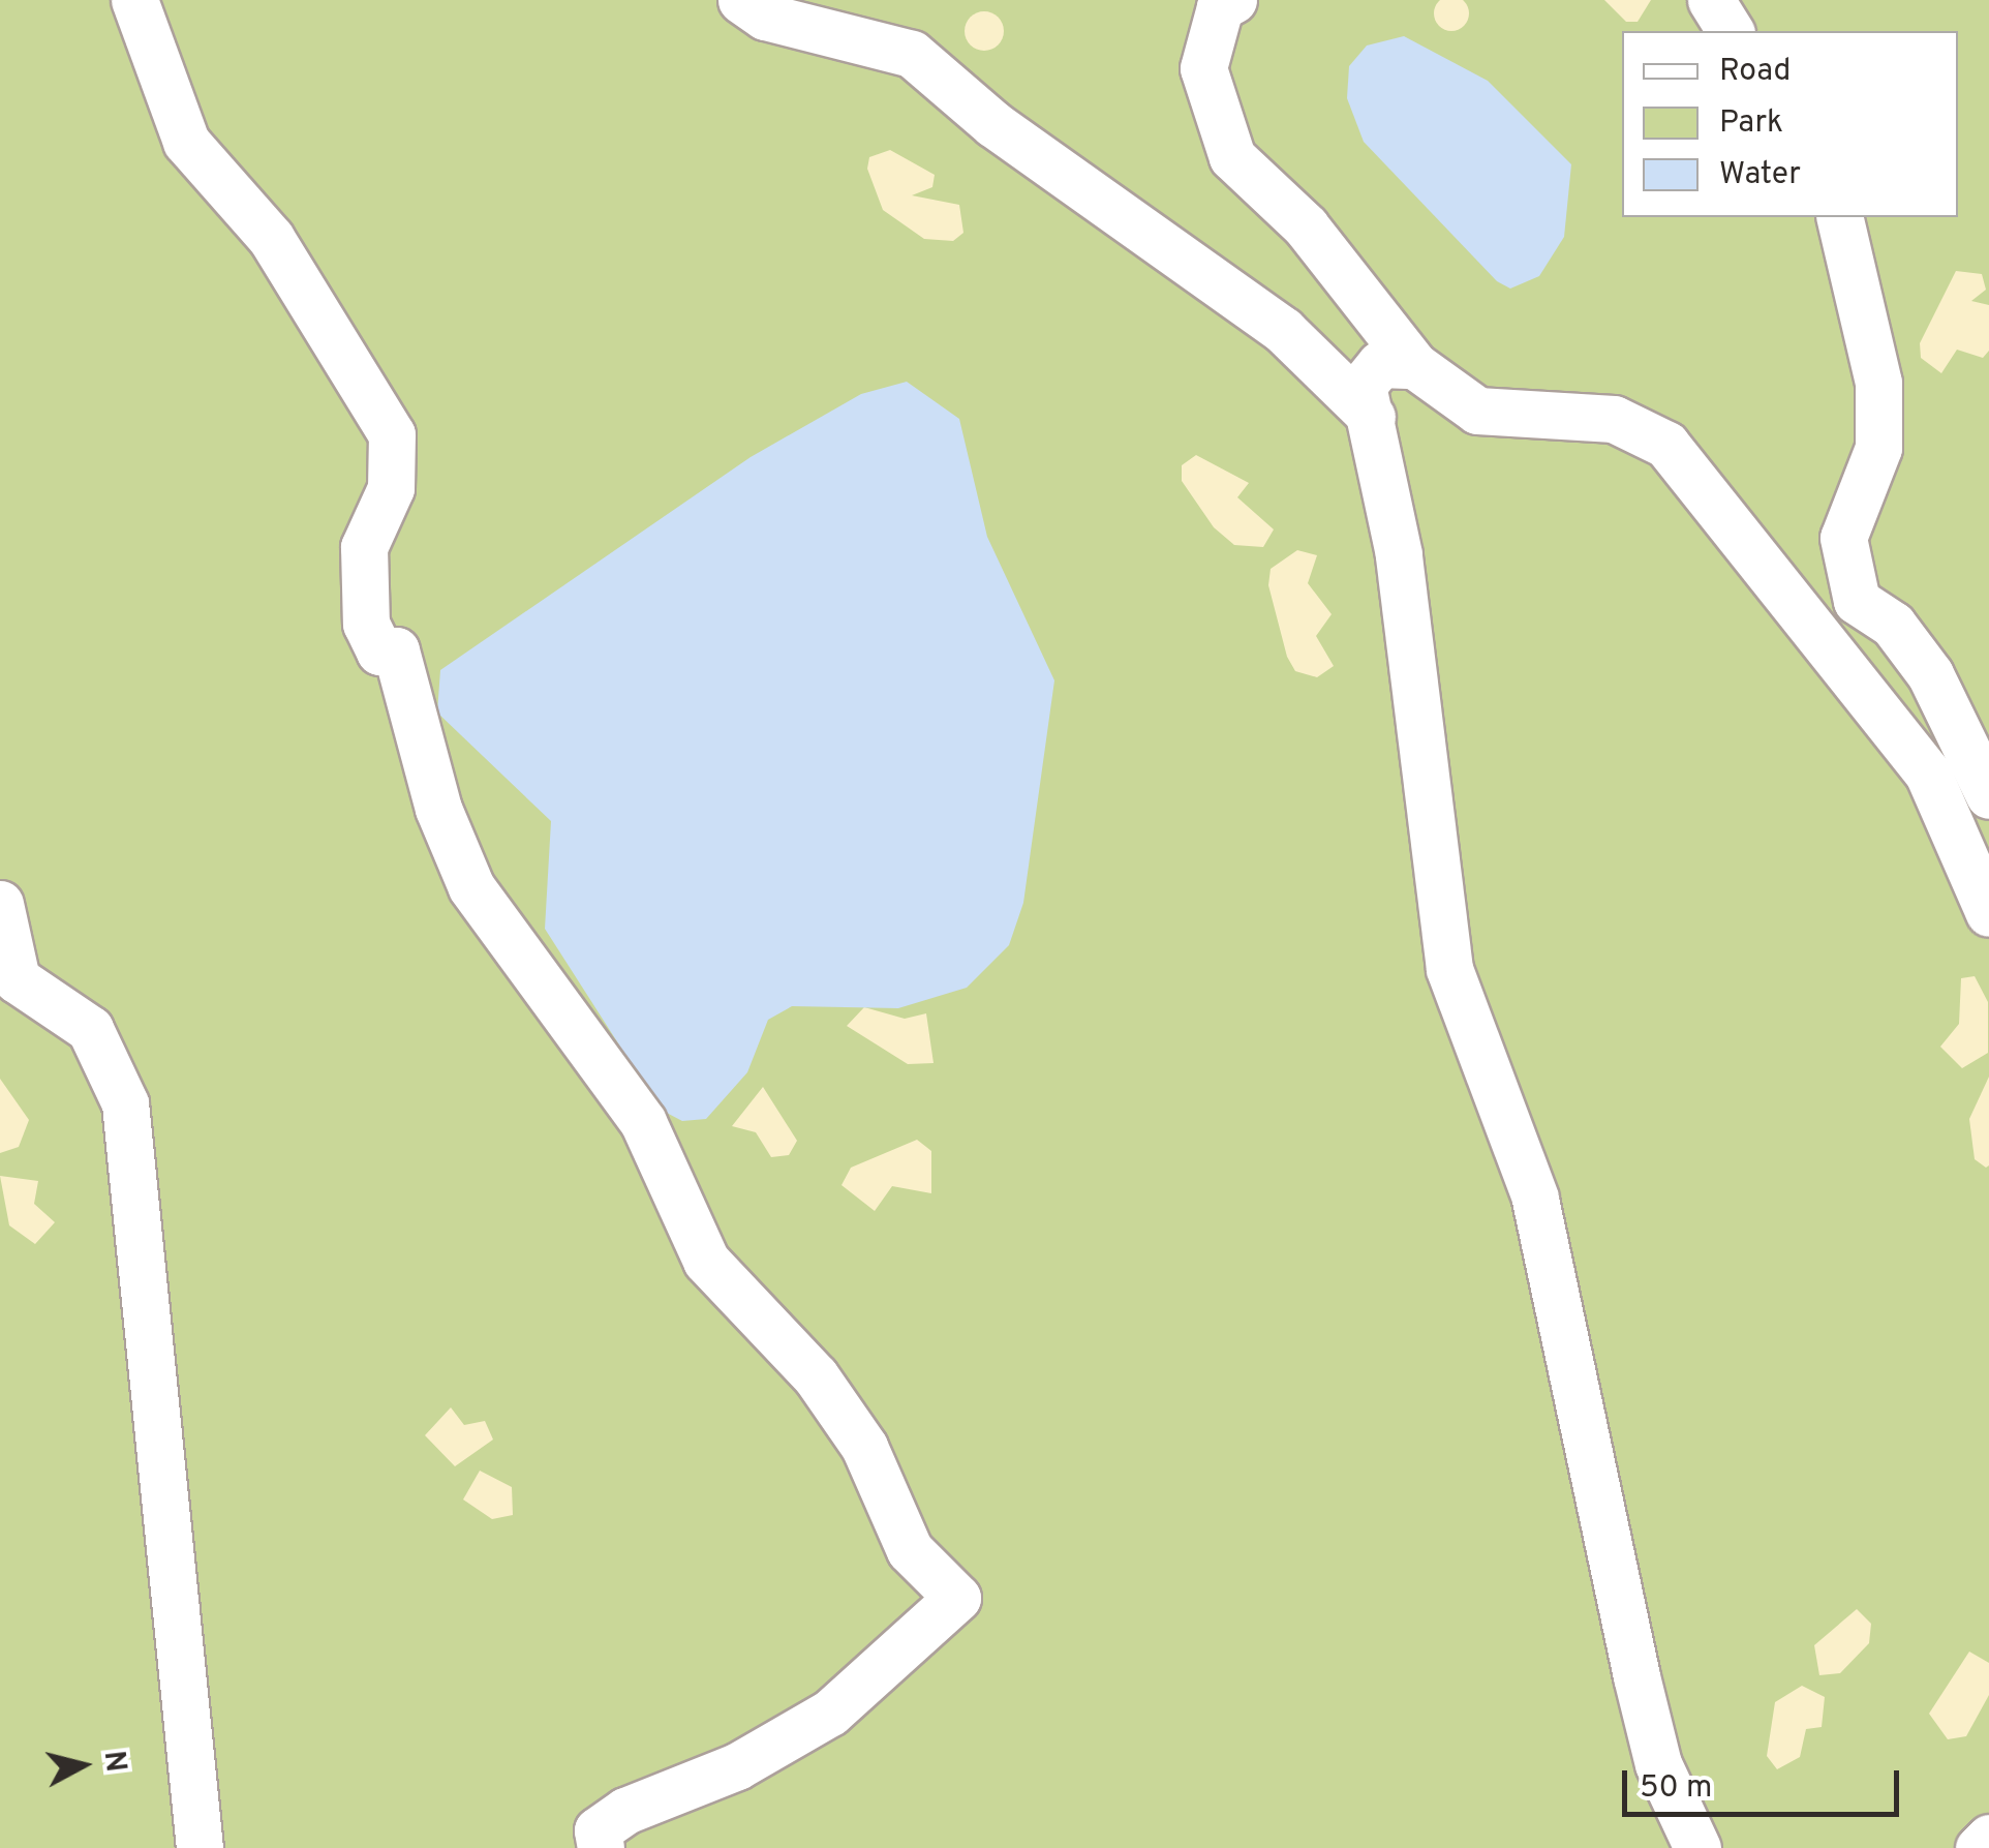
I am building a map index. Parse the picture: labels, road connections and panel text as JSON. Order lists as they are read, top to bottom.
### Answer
{
  "legend": ["Road", "Park", "Water"],
  "scale_bar": "50 m",
  "north": "right"
}
